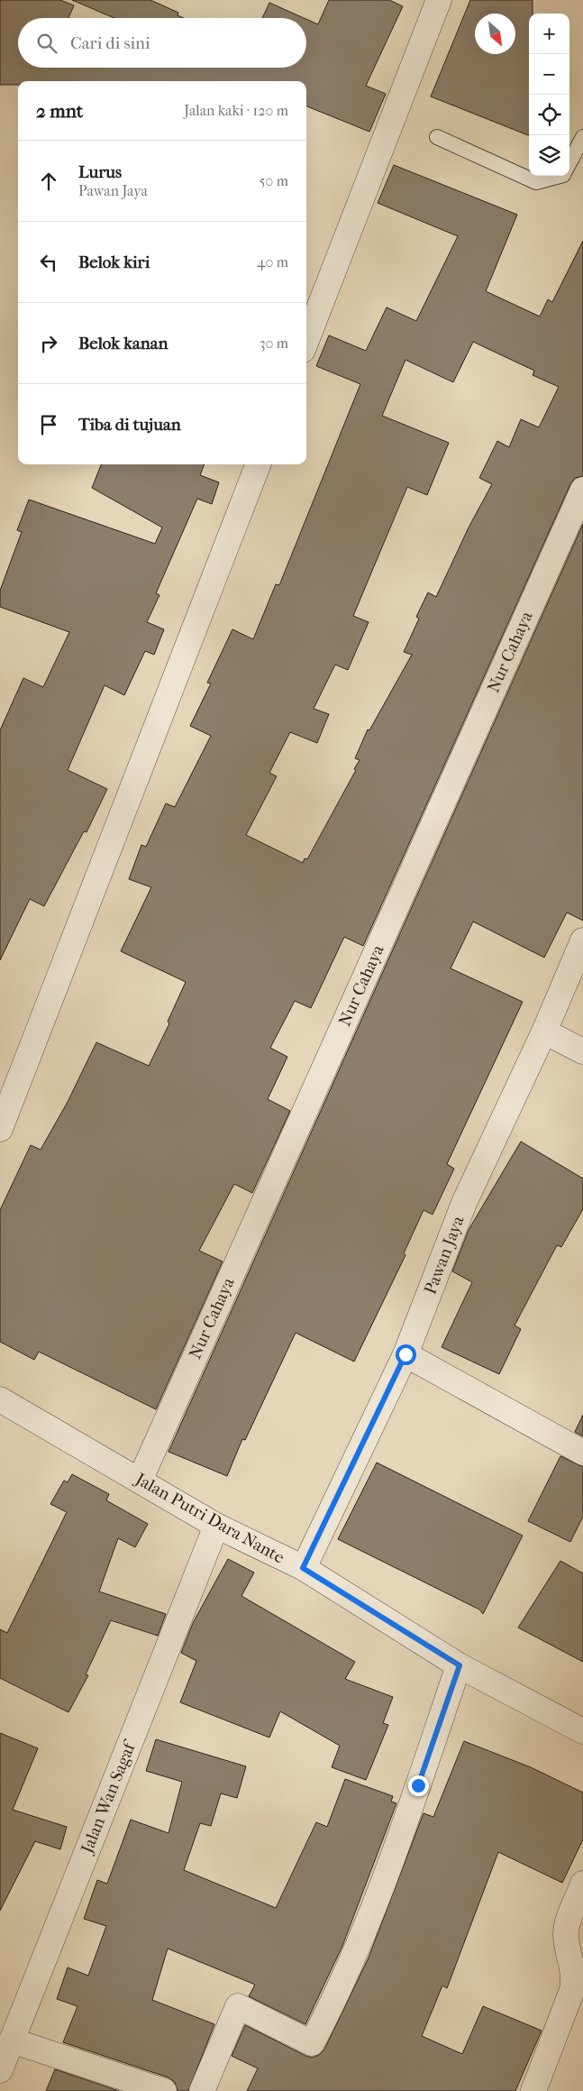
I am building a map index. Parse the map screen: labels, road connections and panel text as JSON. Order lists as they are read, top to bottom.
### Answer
{
  "streets": {
    "street": [
      "Nur Cahaya",
      "Pawan Jaya",
      "Jalan Putri Dara Nante",
      "Jalan Wan Sagaf"
    ]
  },
  "crossings": [
    ["Nur Cahaya", "Jalan Putri Dara Nante"],
    ["Pawan Jaya", "Jalan Putri Dara Nante"],
    ["Jalan Putri Dara Nante", "Jalan Wan Sagaf"]
  ],
  "north": "bottom right",
  "page": {
    "map_buttons": ["+", "−"],
    "search": "Cari di sini",
    "heading": ["2 mnt", "Jalan kaki · 120 m"],
    "list": [
      ["Lurus", "Pawan Jaya", "50 m"],
      ["Belok kiri", "40 m"],
      ["Belok kanan", "30 m"],
      "Tiba di tujuan"
    ]
  }
}
